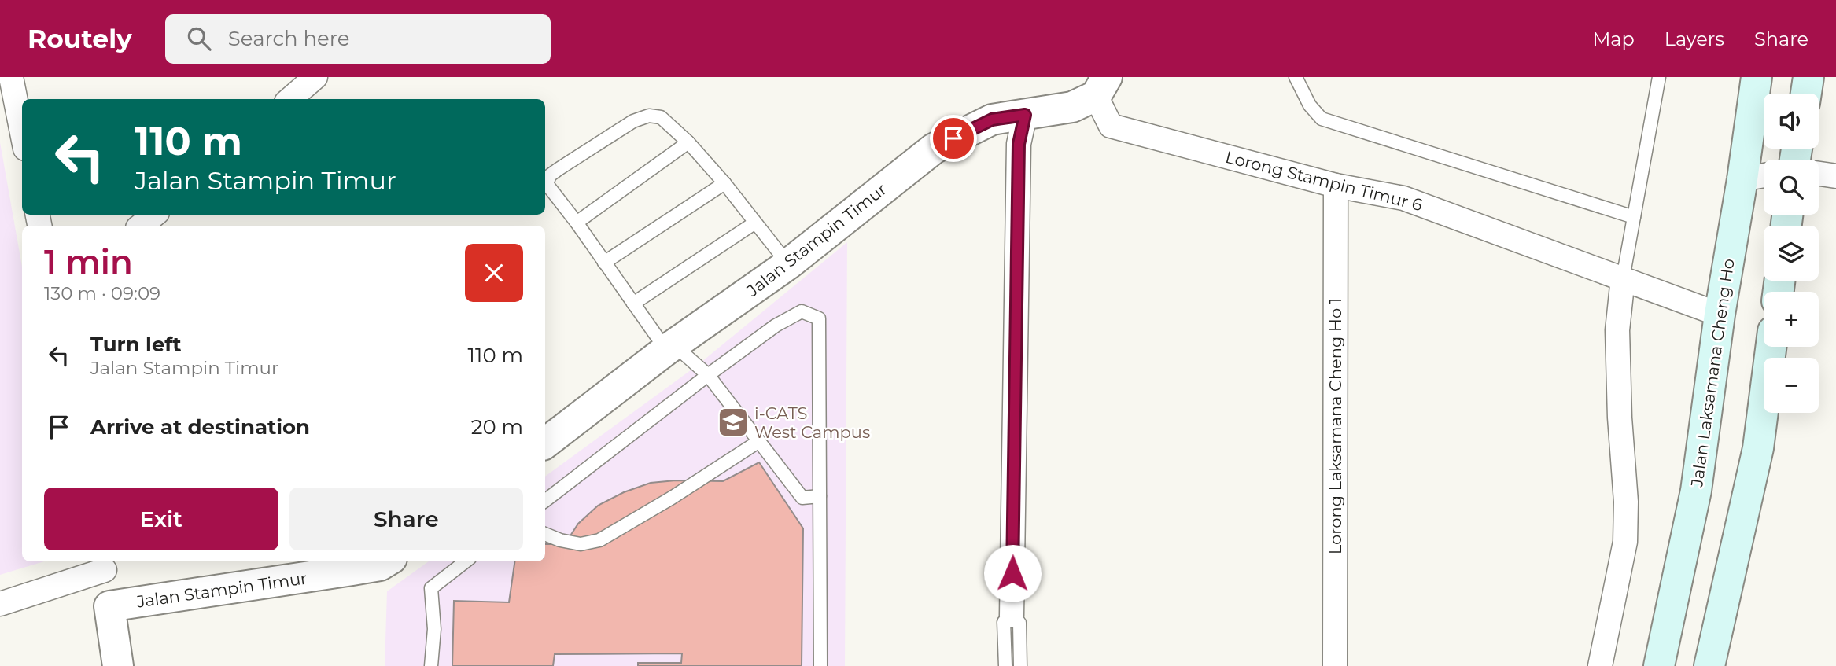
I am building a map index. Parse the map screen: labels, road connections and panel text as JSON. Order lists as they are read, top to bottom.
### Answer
{
  "streets": {
    "main road": ["Jalan Laksamana Cheng Ho"],
    "street": ["Lorong Stampin Timur 6", "Jalan Stampin Timur", "Lorong Laksamana Cheng Ho 1"]
  },
  "crossings": [
    ["Lorong Stampin Timur 6", "Jalan Stampin Timur"],
    ["Lorong Stampin Timur 6", "Jalan Laksamana Cheng Ho"],
    ["Lorong Stampin Timur 6", "Lorong Laksamana Cheng Ho 1"]
  ],
  "places": {
    "school or university": ["i-CATS West Campus"]
  },
  "page": {
    "header": "Routely",
    "search": "Search here",
    "nav": ["Map", "Layers", "Share"],
    "map_buttons": ["+", "−"],
    "turn": ["110 m", "Jalan Stampin Timur"],
    "heading": ["1 min", "130 m · 09:09"],
    "list": [
      {
        "name": "Turn left",
        "note": "Jalan Stampin Timur",
        "value": "110 m"
      },
      {
        "name": "Arrive at destination",
        "value": "20 m"
      }
    ],
    "buttons": ["Exit", "Share"]
  }
}
